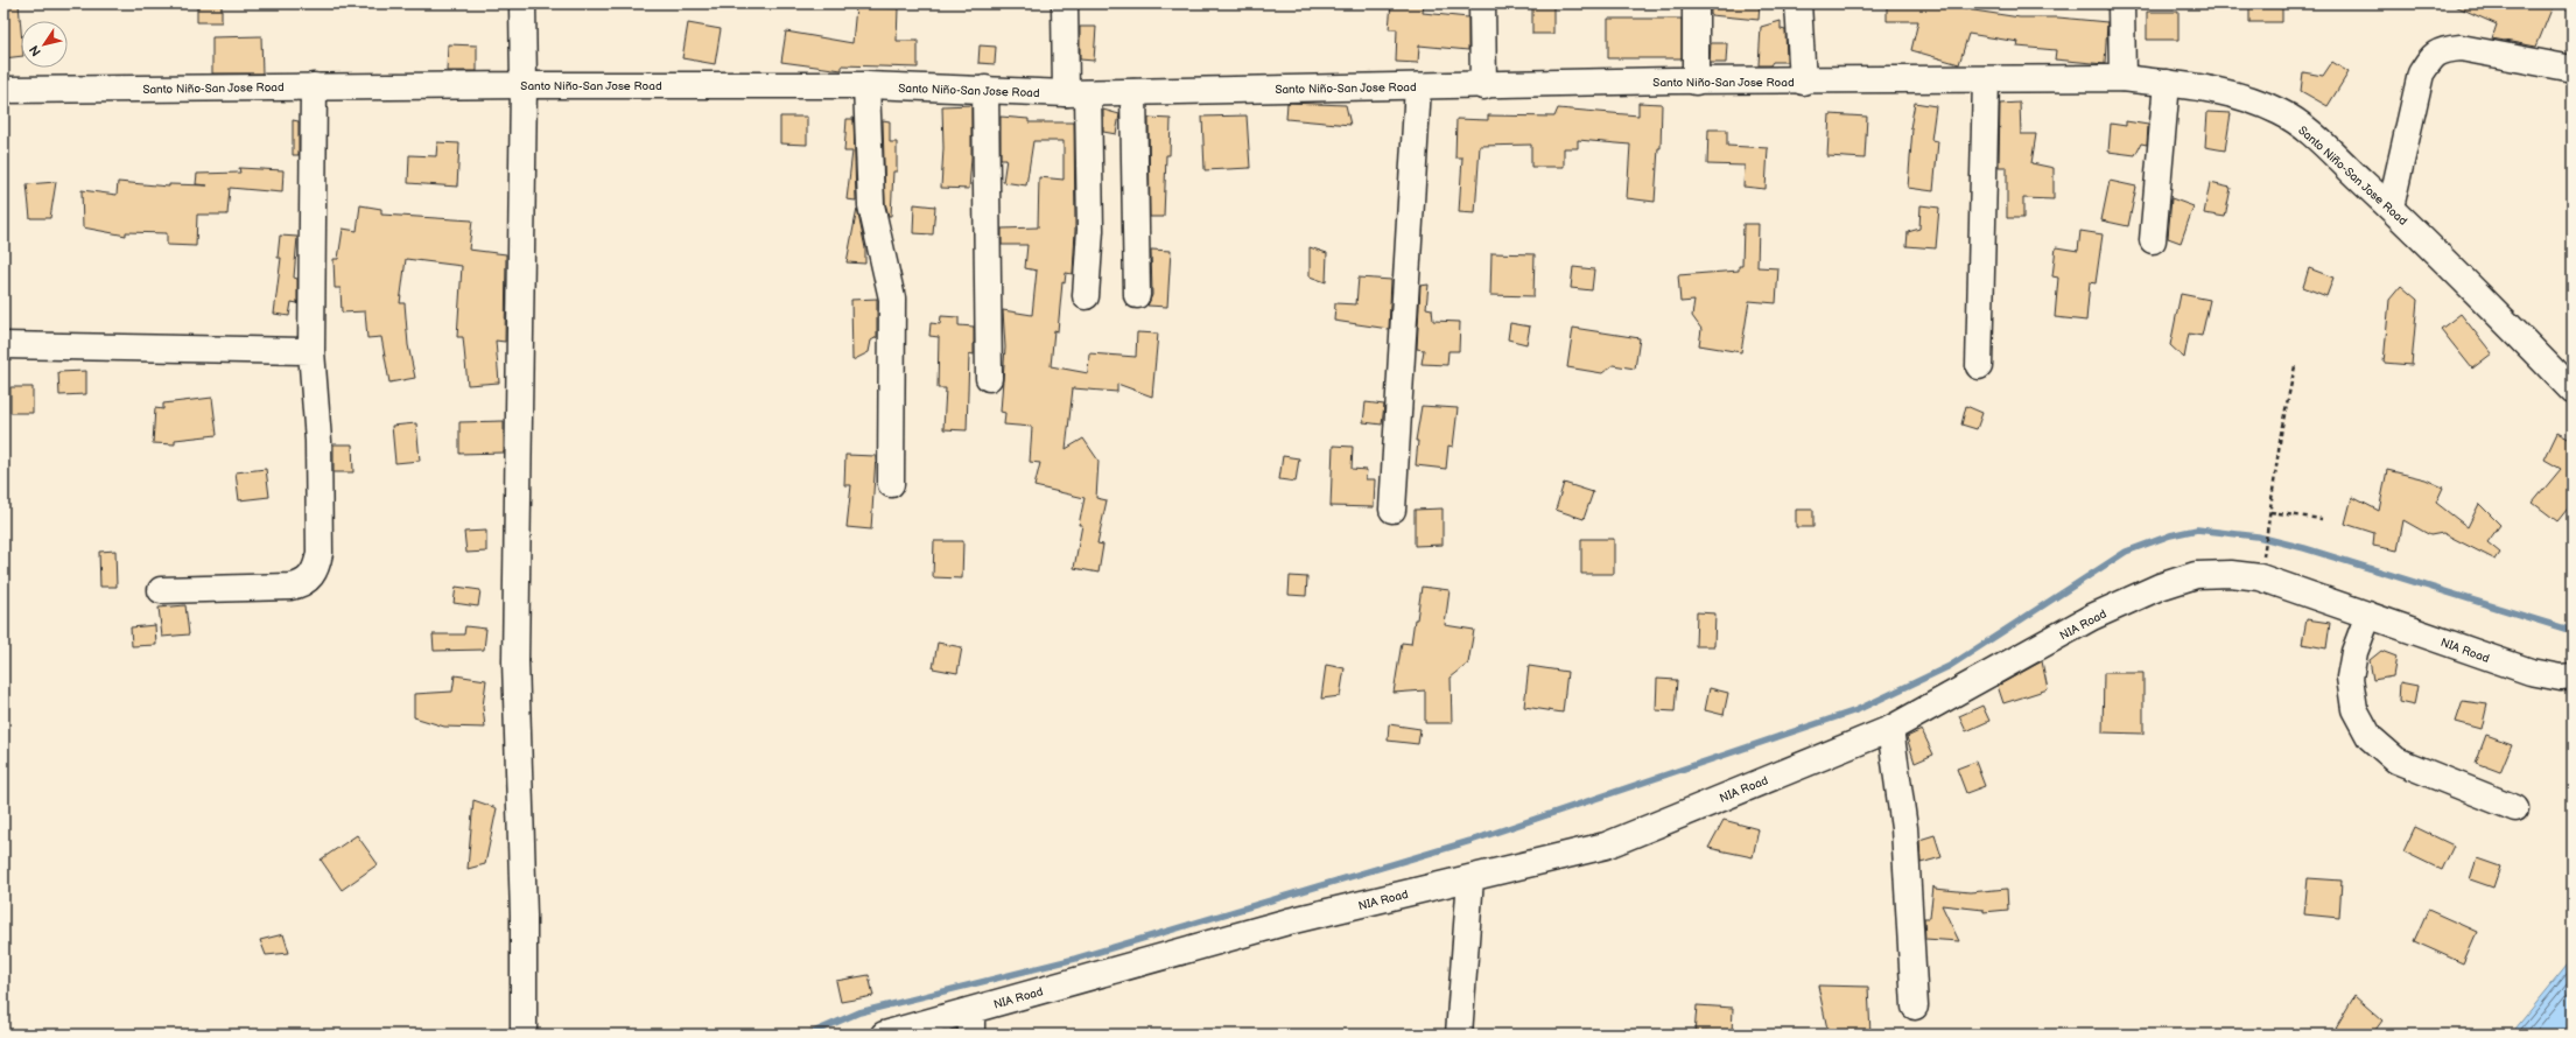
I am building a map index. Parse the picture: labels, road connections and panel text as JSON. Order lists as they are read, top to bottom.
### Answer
{
  "streets": {
    "street": ["Santo Niño-San Jose Road", "NIA Road"]
  },
  "north": "bottom left"
}
